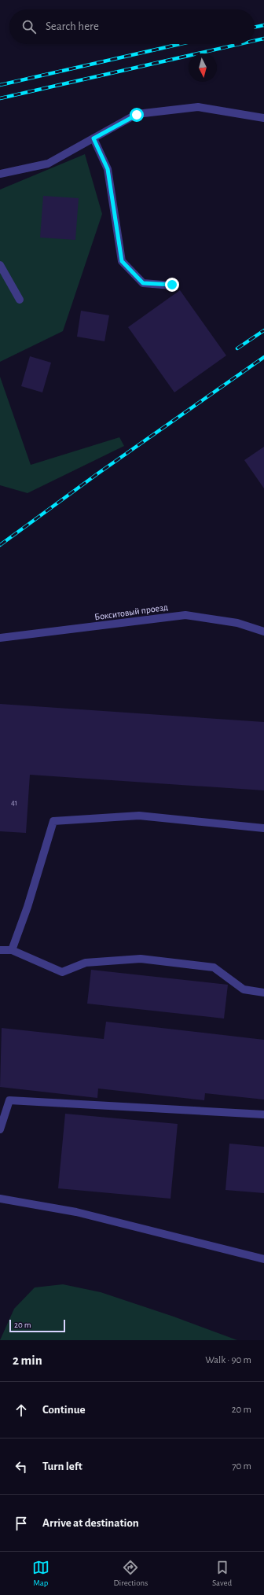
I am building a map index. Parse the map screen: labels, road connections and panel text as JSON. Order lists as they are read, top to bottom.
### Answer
{
  "streets": {
    "lane": ["Бокситовый проезд"]
  },
  "house_numbers": ["41"],
  "scale_bar": "20 m",
  "north": "bottom",
  "page": {
    "search": "Search here",
    "scale": "20 m",
    "heading": ["2 min", "Walk · 90 m"],
    "list": [
      ["Continue", "20 m"],
      ["Turn left", "70 m"],
      "Arrive at destination"
    ],
    "nav": ["Map", "Directions", "Saved"]
  }
}
